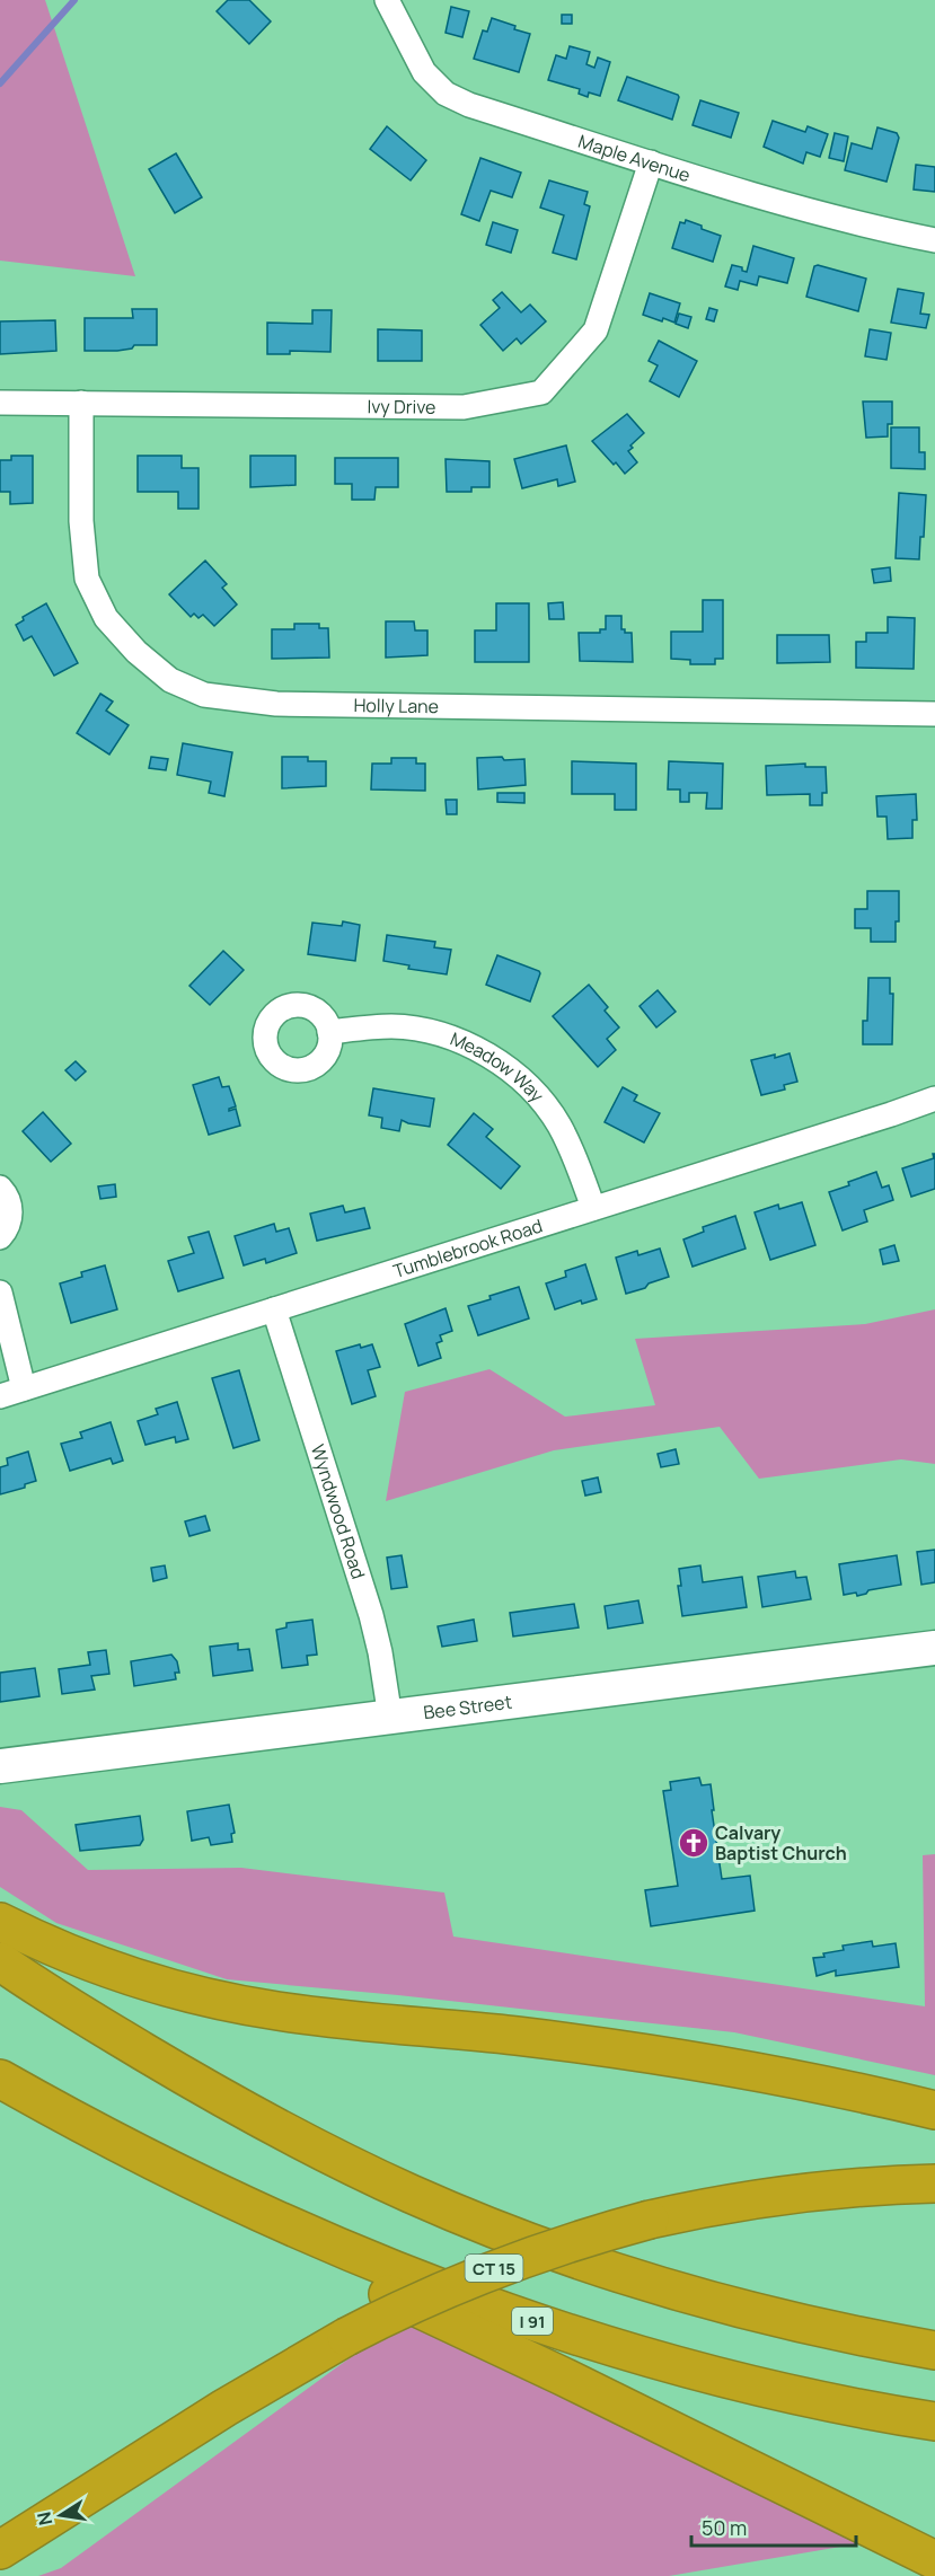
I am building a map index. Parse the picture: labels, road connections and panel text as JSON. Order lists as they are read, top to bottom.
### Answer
{
  "streets": {
    "highway": ["CT 15", "I 91"],
    "street": [
      "Maple Avenue",
      "Ivy Drive",
      "Holly Lane",
      "Meadow Way",
      "Tumblebrook Road",
      "Wyndwood Road",
      "Bee Street"
    ]
  },
  "crossings": [
    ["Maple Avenue", "Ivy Drive"],
    ["Ivy Drive", "Holly Lane"],
    ["Meadow Way", "Tumblebrook Road"],
    ["Tumblebrook Road", "Wyndwood Road"],
    ["Wyndwood Road", "Bee Street"]
  ],
  "places": {
    "church": ["Calvary Baptist Church"]
  },
  "scale_bar": "50 m",
  "north": "left"
}
